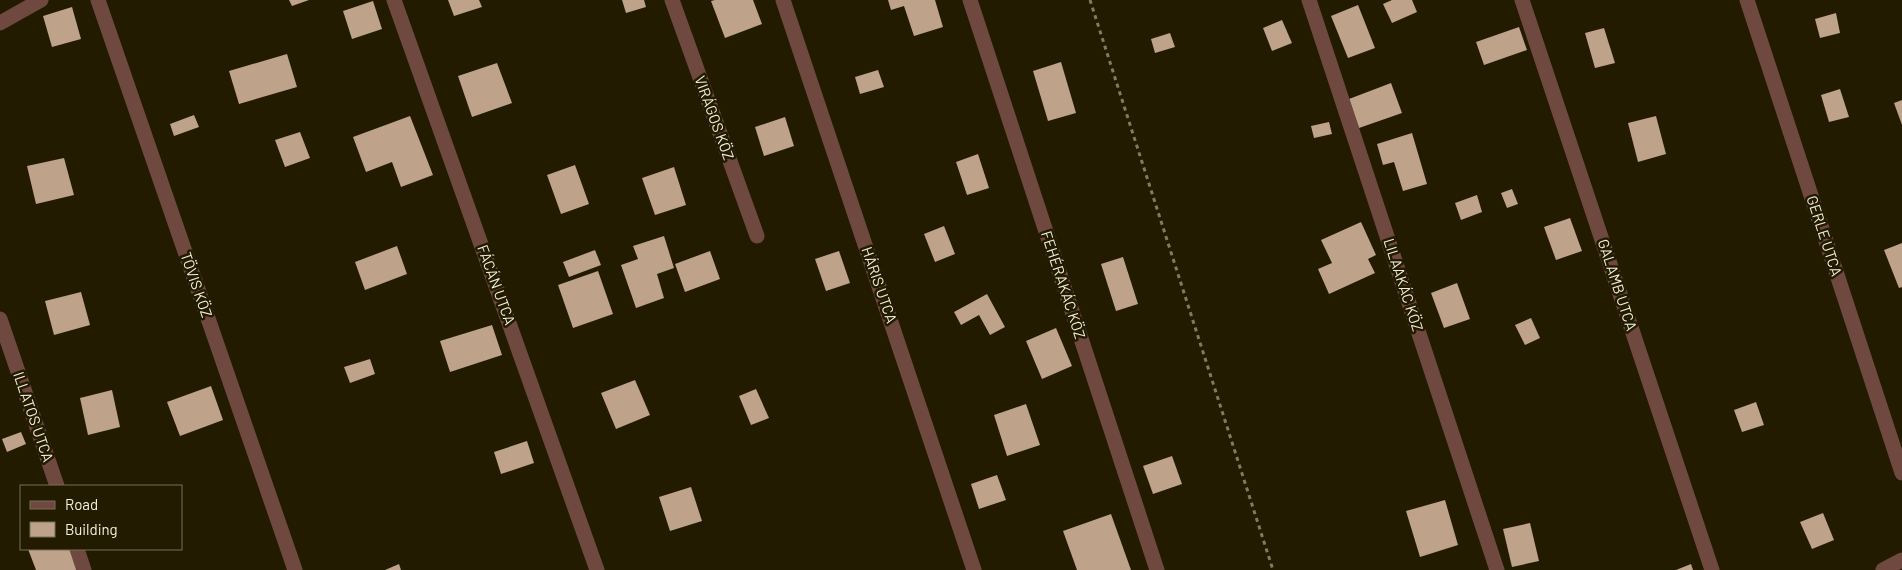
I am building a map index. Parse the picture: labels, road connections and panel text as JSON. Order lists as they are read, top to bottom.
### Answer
{
  "streets": {
    "street": [
      "VIRÁGOS KÖZ",
      "GERLE UTCA",
      "TÖVIS KÖZ",
      "FÁCÁN UTCA",
      "HÁRIS UTCA",
      "FEHÉRAKÁC KÖZ",
      "LILAAKÁC KÖZ",
      "GALAMB UTCA",
      "ILLATOS UTCA"
    ]
  },
  "legend": ["Road", "Building"]
}
